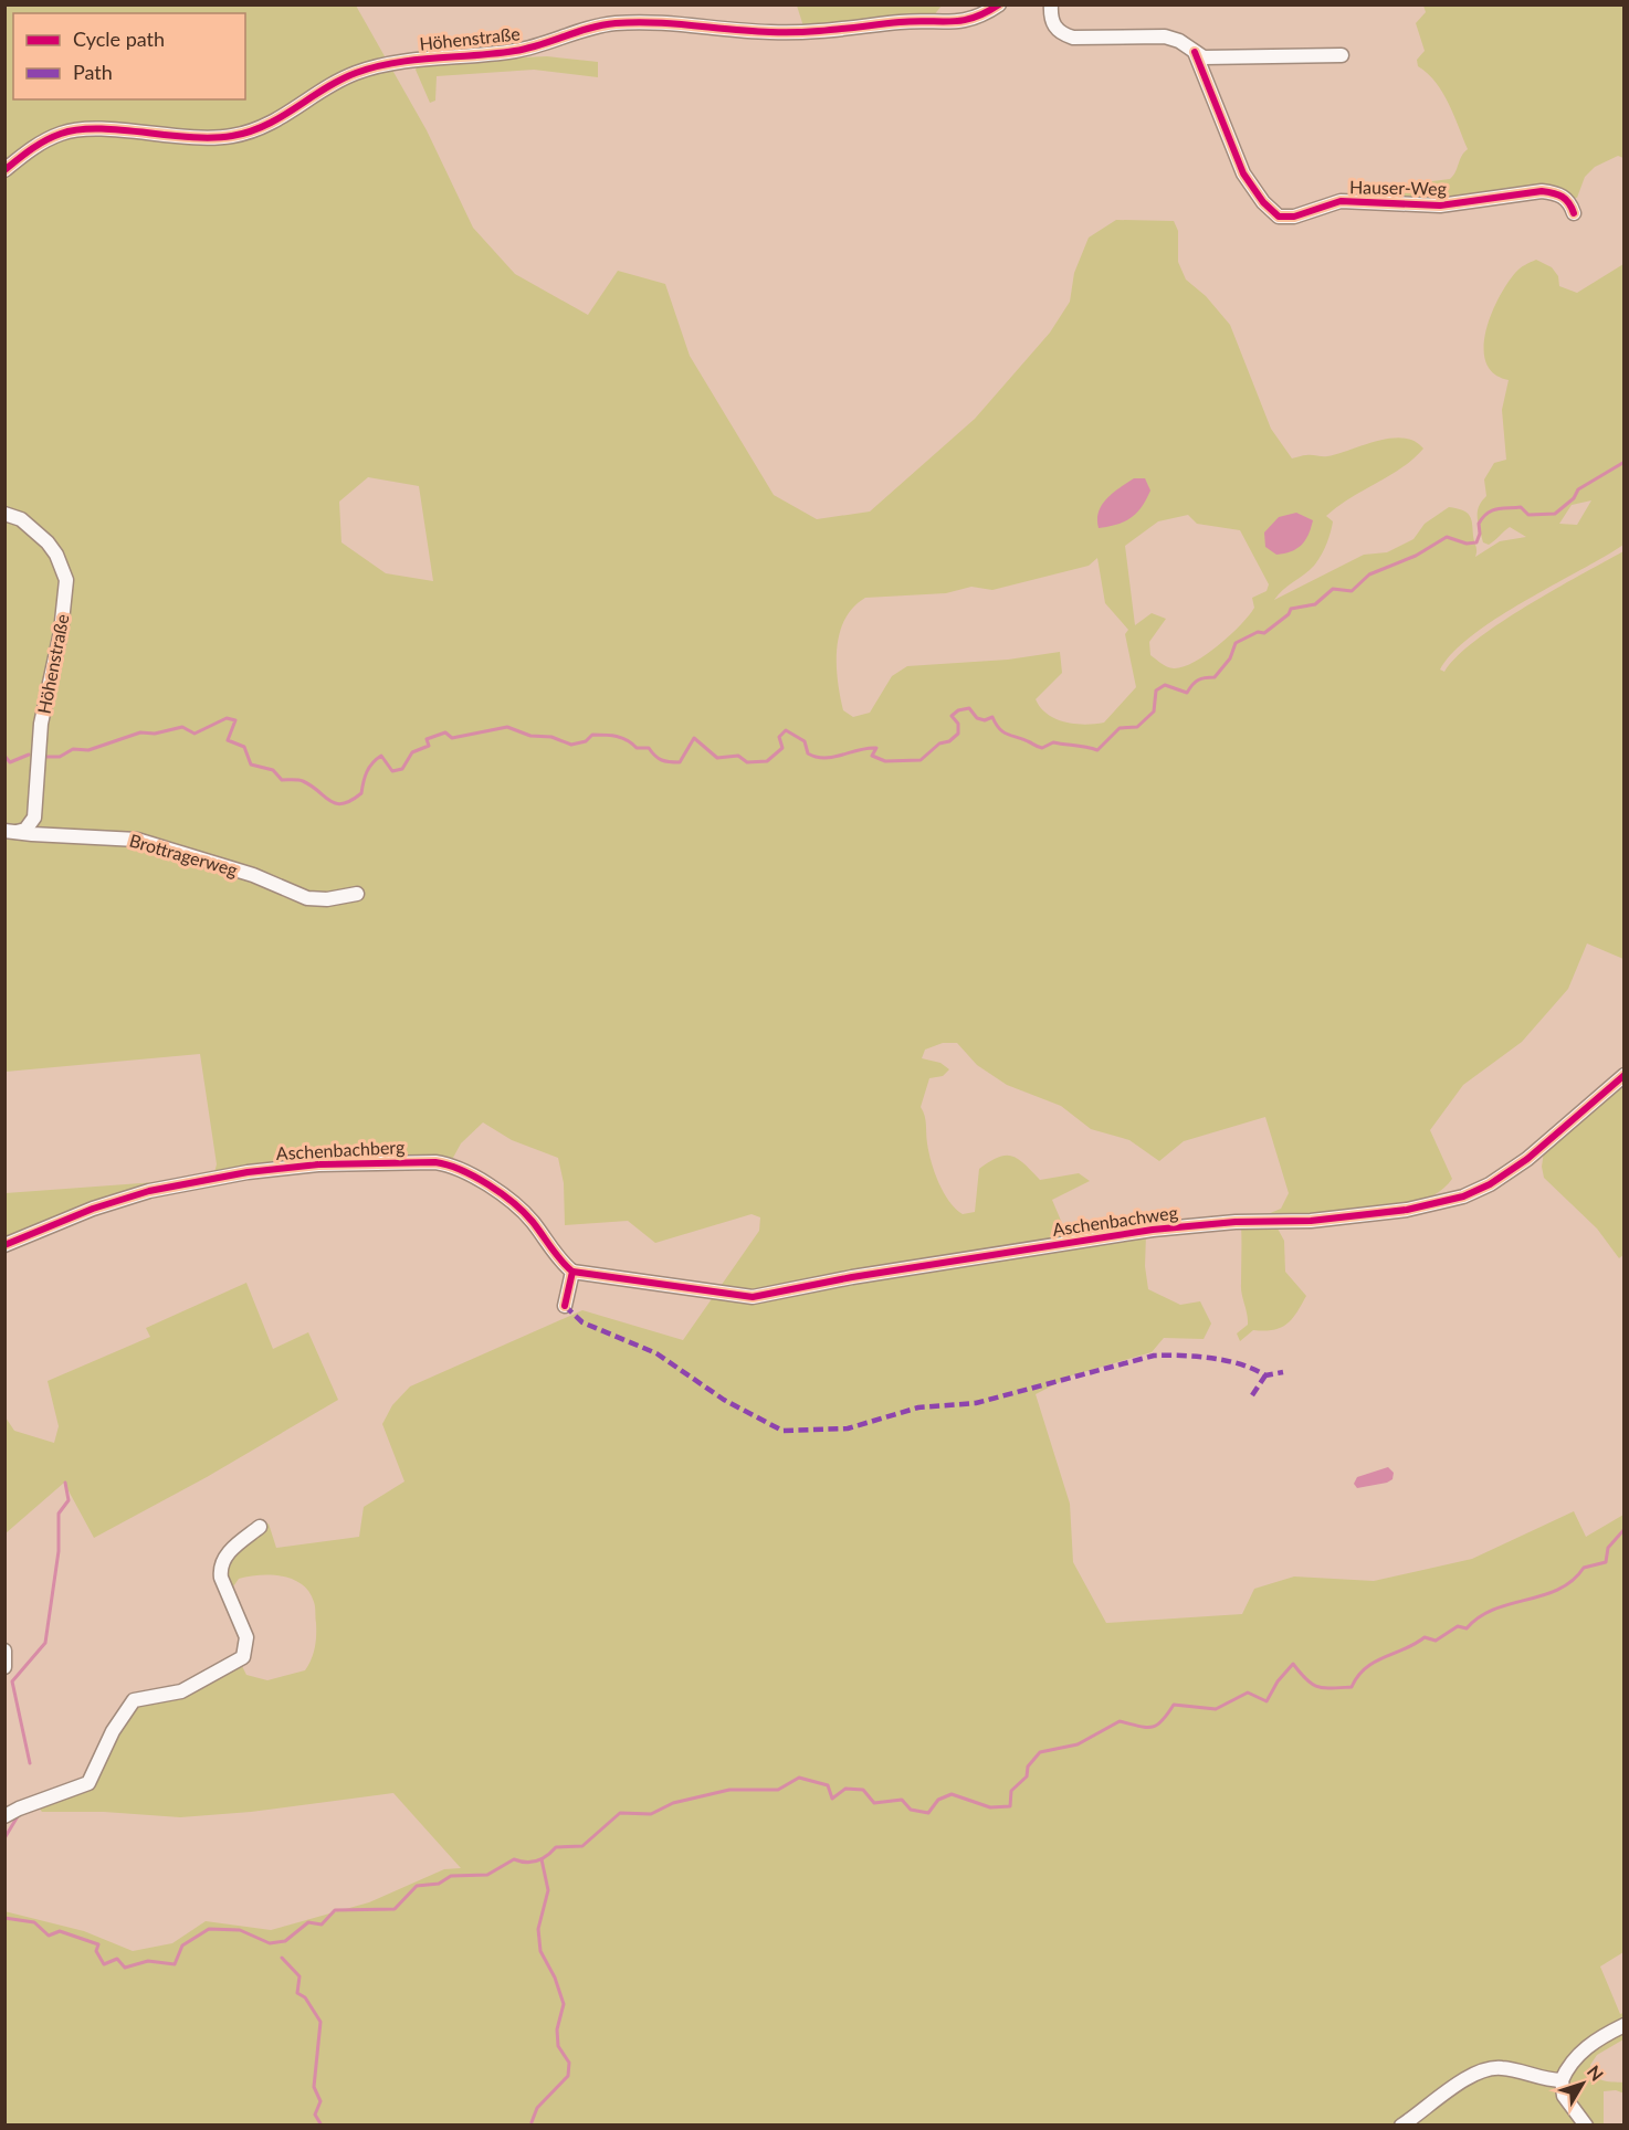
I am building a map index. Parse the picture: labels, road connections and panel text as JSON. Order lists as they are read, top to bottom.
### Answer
{
  "streets": {
    "street": [
      "Höhenstraße",
      "Hauser-Weg",
      "Brottragerweg",
      "Aschenbachberg",
      "Aschenbachweg"
    ]
  },
  "crossings": [
    ["Höhenstraße", "Brottragerweg"],
    ["Aschenbachberg", "Aschenbachweg"]
  ],
  "legend": ["Cycle path", "Path"],
  "north": "top right"
}
